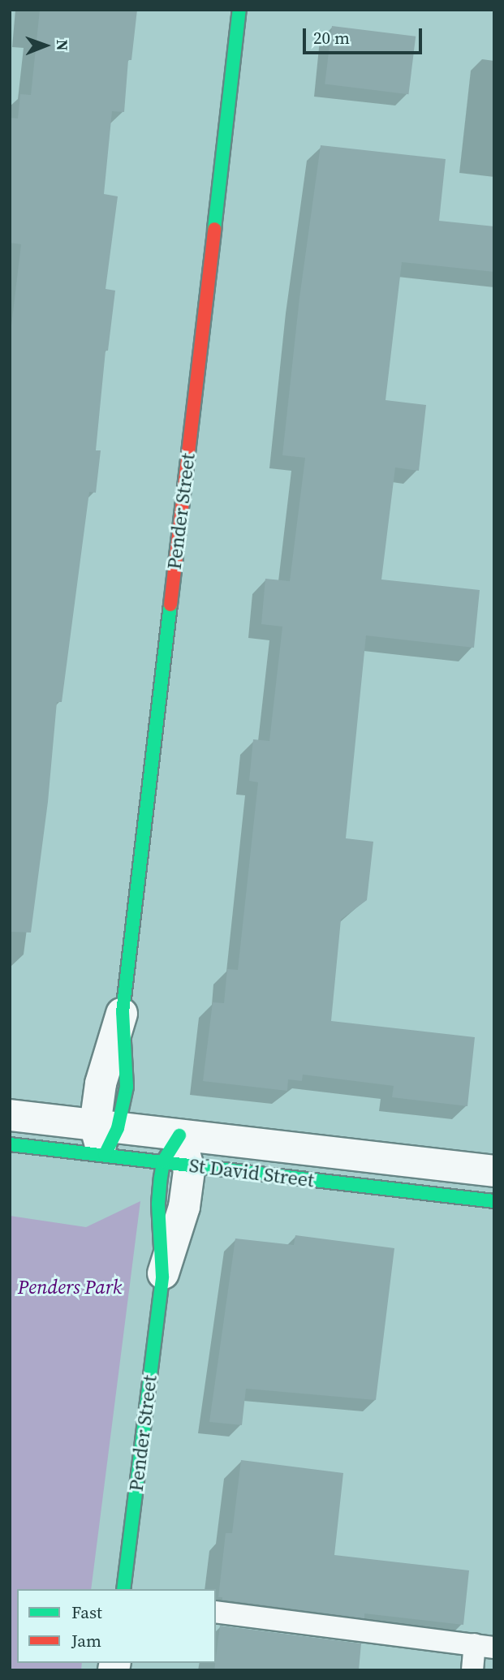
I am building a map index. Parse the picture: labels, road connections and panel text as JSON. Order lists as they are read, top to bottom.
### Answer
{
  "streets": {
    "street": ["Pender Street", "St David Street"]
  },
  "crossings": [
    ["Pender Street", "St David Street"]
  ],
  "parks": ["Penders Park"],
  "legend": ["Fast", "Jam"],
  "scale_bar": "20 m",
  "north": "right"
}
